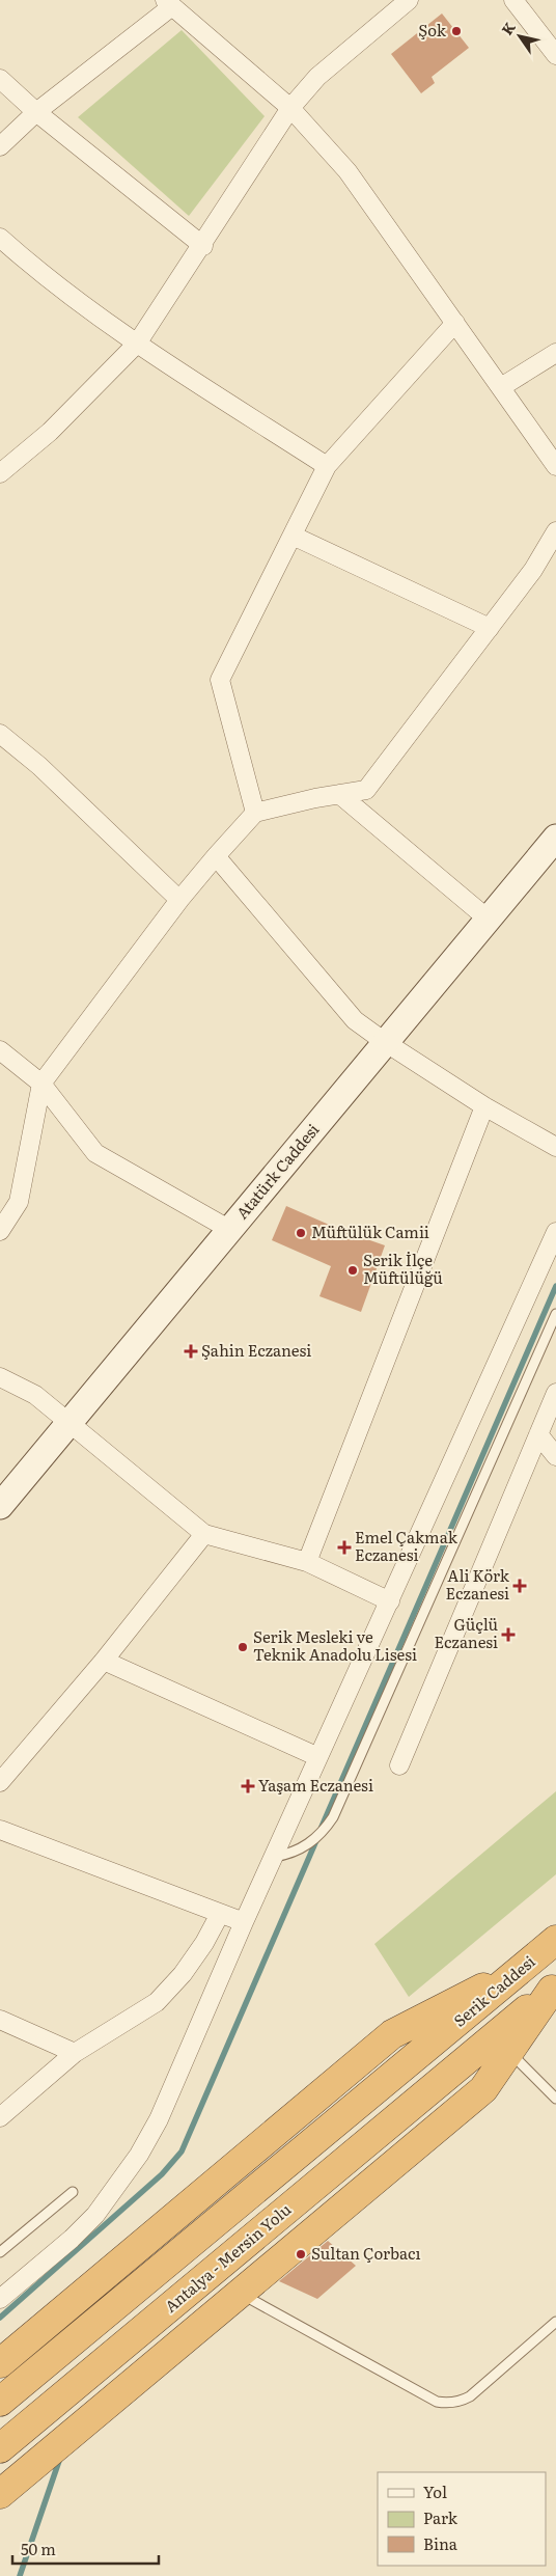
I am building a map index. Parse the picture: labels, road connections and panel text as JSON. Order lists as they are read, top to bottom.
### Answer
{
  "streets": {
    "highway": ["Serik Caddesi", "Antalya - Mersin Yolu"],
    "main road": ["Atatürk Caddesi"]
  },
  "places": {
    "other": [
      "Şok",
      "Müftülük Camii",
      "Serik İlçe Müftülüğü",
      "Serik Mesleki ve Teknik Anadolu Lisesi",
      "Sultan Çorbacı"
    ],
    "health": [
      "Şahin Eczanesi",
      "Emel Çakmak Eczanesi",
      "Ali Körk Eczanesi",
      "Güçlü Eczanesi",
      "Yaşam Eczanesi"
    ]
  },
  "legend": ["Yol", "Park", "Bina"],
  "scale_bar": "50 m",
  "north": "top left"
}
